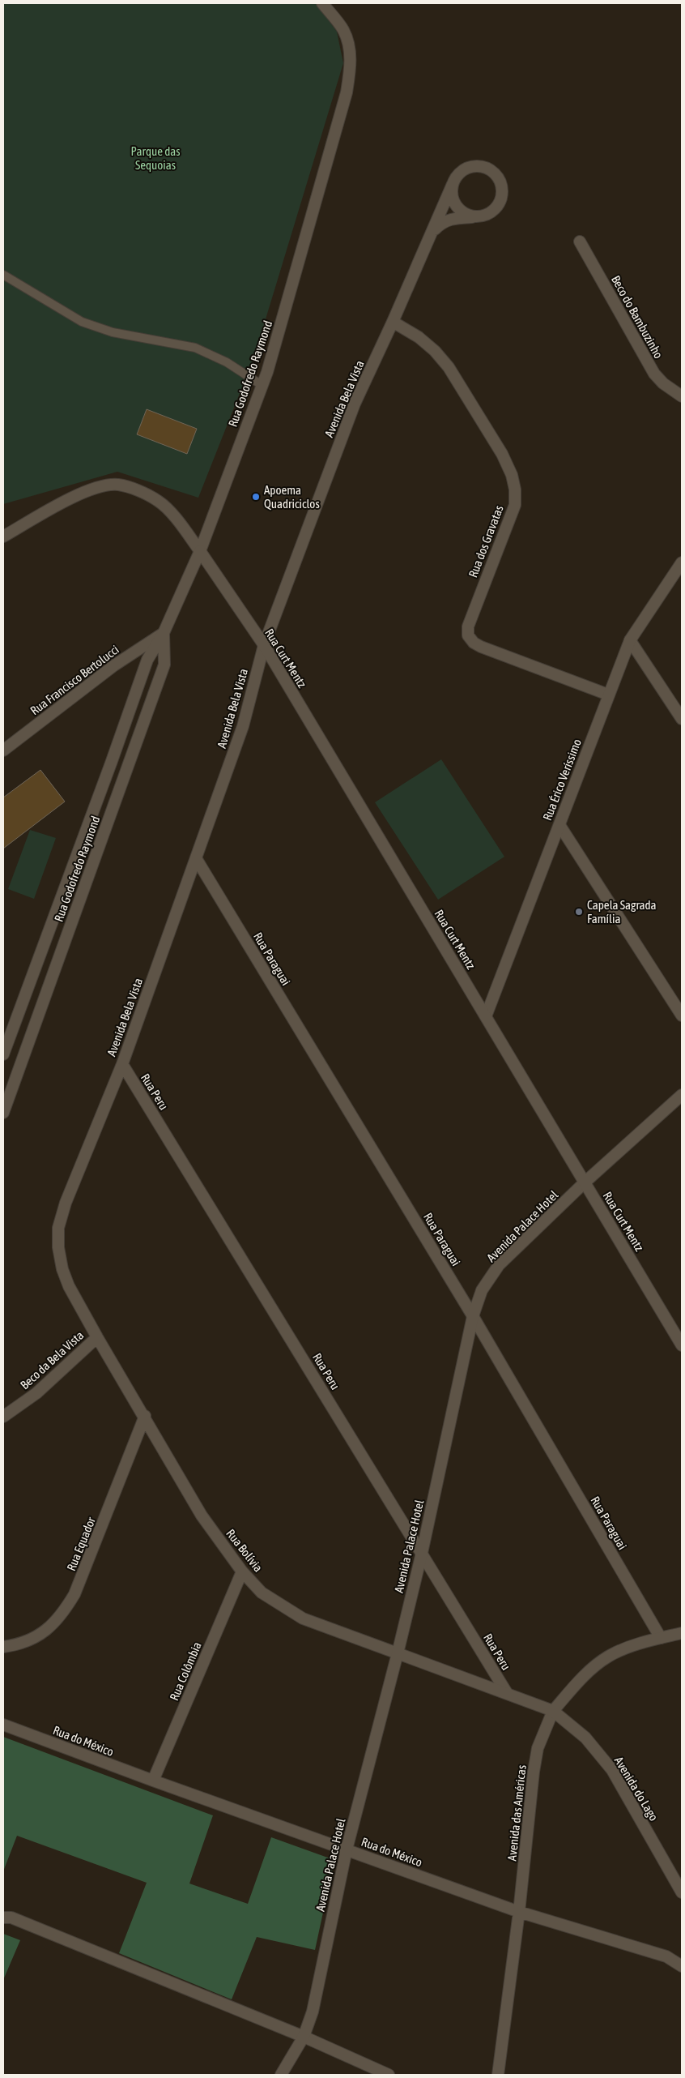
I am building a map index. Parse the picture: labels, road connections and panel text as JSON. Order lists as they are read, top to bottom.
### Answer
{
  "streets": {
    "street": [
      "Beco do Bambuzinho",
      "Rua Godofredo Raymond",
      "Avenida Bela Vista",
      "Rua dos Gravatas",
      "Rua Curt Mentz",
      "Rua Francisco Bertolucci",
      "Rua Érico Veríssimo",
      "Rua Paraguai",
      "Rua Peru",
      "Avenida Palace Hotel",
      "Beco da Bela Vista",
      "Rua Equador",
      "Rua Bolívia",
      "Rua Colômbia",
      "Rua do México",
      "Avenida do Lago",
      "Avenida das Américas"
    ]
  },
  "crossings": [
    ["Rua Godofredo Raymond", "Rua Curt Mentz"],
    ["Rua Godofredo Raymond", "Rua Francisco Bertolucci"],
    ["Avenida Bela Vista", "Rua dos Gravatas"],
    ["Avenida Bela Vista", "Rua Curt Mentz"],
    ["Avenida Bela Vista", "Rua Paraguai"],
    ["Avenida Bela Vista", "Rua Peru"],
    ["Avenida Bela Vista", "Rua Bolívia"],
    ["Rua dos Gravatas", "Rua Érico Veríssimo"],
    ["Rua Curt Mentz", "Rua Érico Veríssimo"],
    ["Rua Curt Mentz", "Avenida Palace Hotel"],
    ["Rua Paraguai", "Avenida Palace Hotel"],
    ["Rua Paraguai", "Avenida das Américas"],
    ["Rua Peru", "Avenida Palace Hotel"],
    ["Rua Peru", "Rua Bolívia"],
    ["Avenida Palace Hotel", "Rua Bolívia"],
    ["Avenida Palace Hotel", "Rua do México"],
    ["Beco da Bela Vista", "Rua Bolívia"],
    ["Rua Equador", "Rua Bolívia"],
    ["Rua Bolívia", "Rua Colômbia"],
    ["Rua Bolívia", "Avenida do Lago"],
    ["Rua Bolívia", "Avenida das Américas"],
    ["Rua Colômbia", "Rua do México"],
    ["Rua do México", "Avenida das Américas"],
    ["Avenida do Lago", "Avenida das Américas"]
  ],
  "parks": ["Parque das Sequoias"],
  "places": ["Apoema Quadriciclos", "Capela Sagrada Família"]
}
